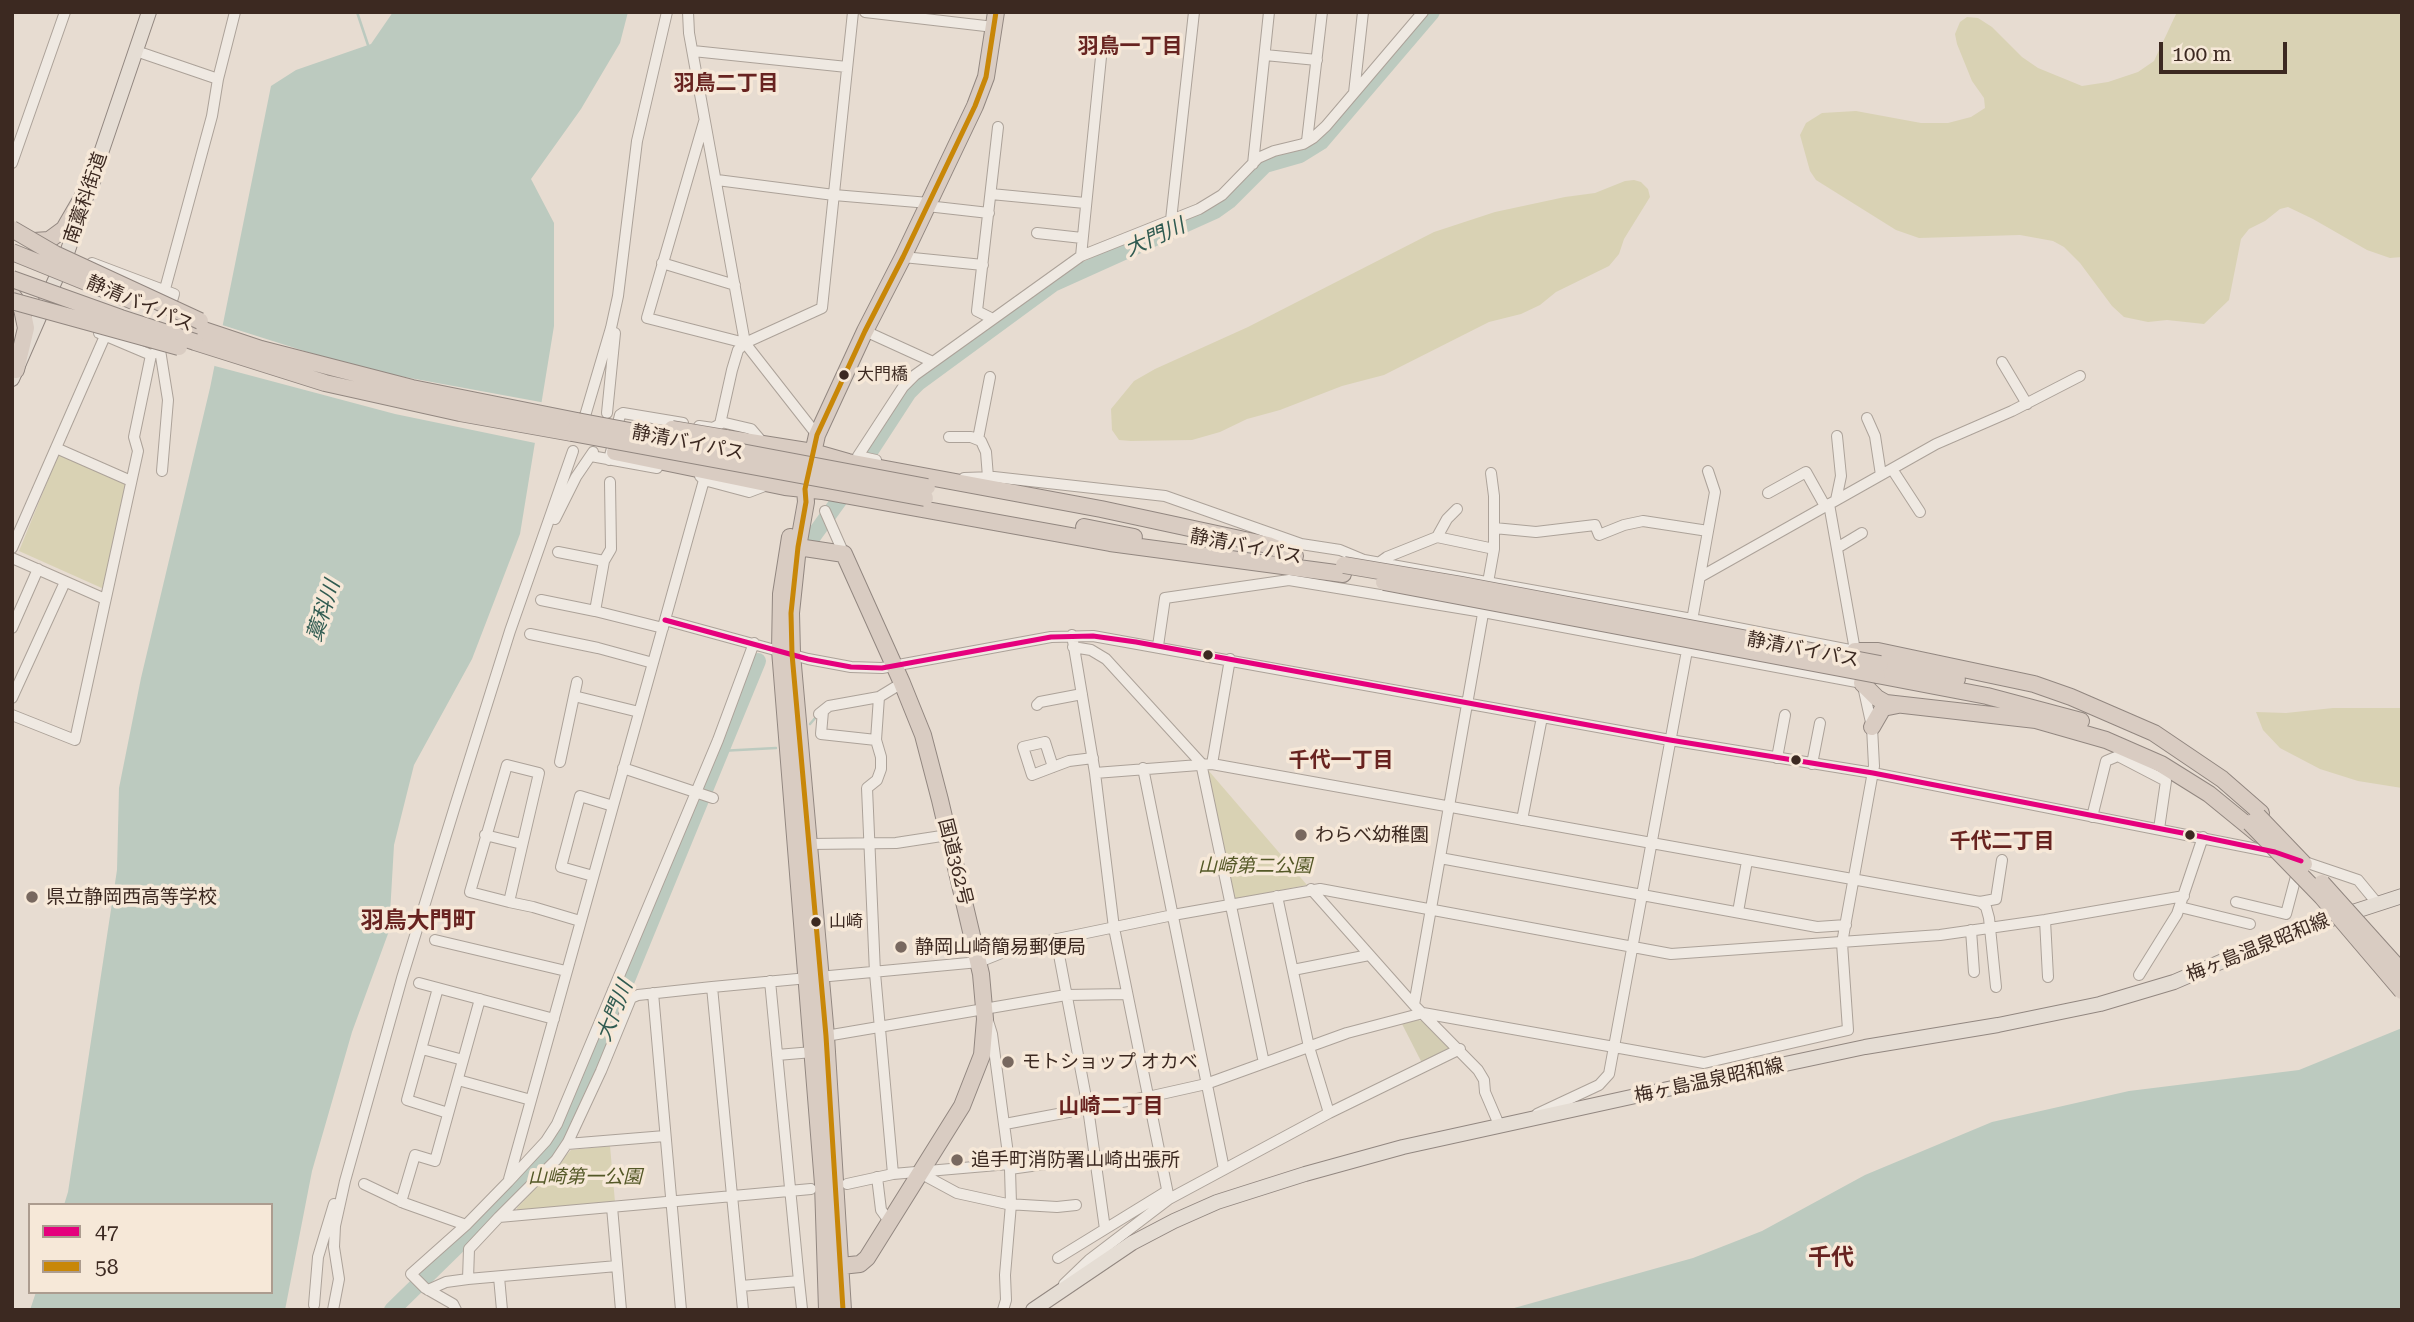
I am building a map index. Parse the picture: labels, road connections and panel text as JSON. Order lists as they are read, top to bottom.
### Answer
{
  "streets": {
    "highway": ["静清バイパス", "国道362号"],
    "main road": ["南藁科街道", "梅ヶ島温泉昭和線"]
  },
  "districts": [
    "羽鳥一丁目",
    "羽鳥二丁目",
    "千代一丁目",
    "千代二丁目",
    "羽鳥大門町",
    "山崎二丁目",
    "千代"
  ],
  "water": ["大門川", "藁科川"],
  "parks": ["山崎第二公園", "山崎第一公園"],
  "places": [
    "大門橋",
    "わらべ幼稚園",
    "県立静岡西高等学校",
    "山崎",
    "静岡山崎簡易郵便局",
    "モトショップ オカベ",
    "追手町消防署山崎出張所"
  ],
  "lines": ["transit line 58", "transit line 47"],
  "legend": ["47", "58"],
  "scale_bar": "100 m"
}
